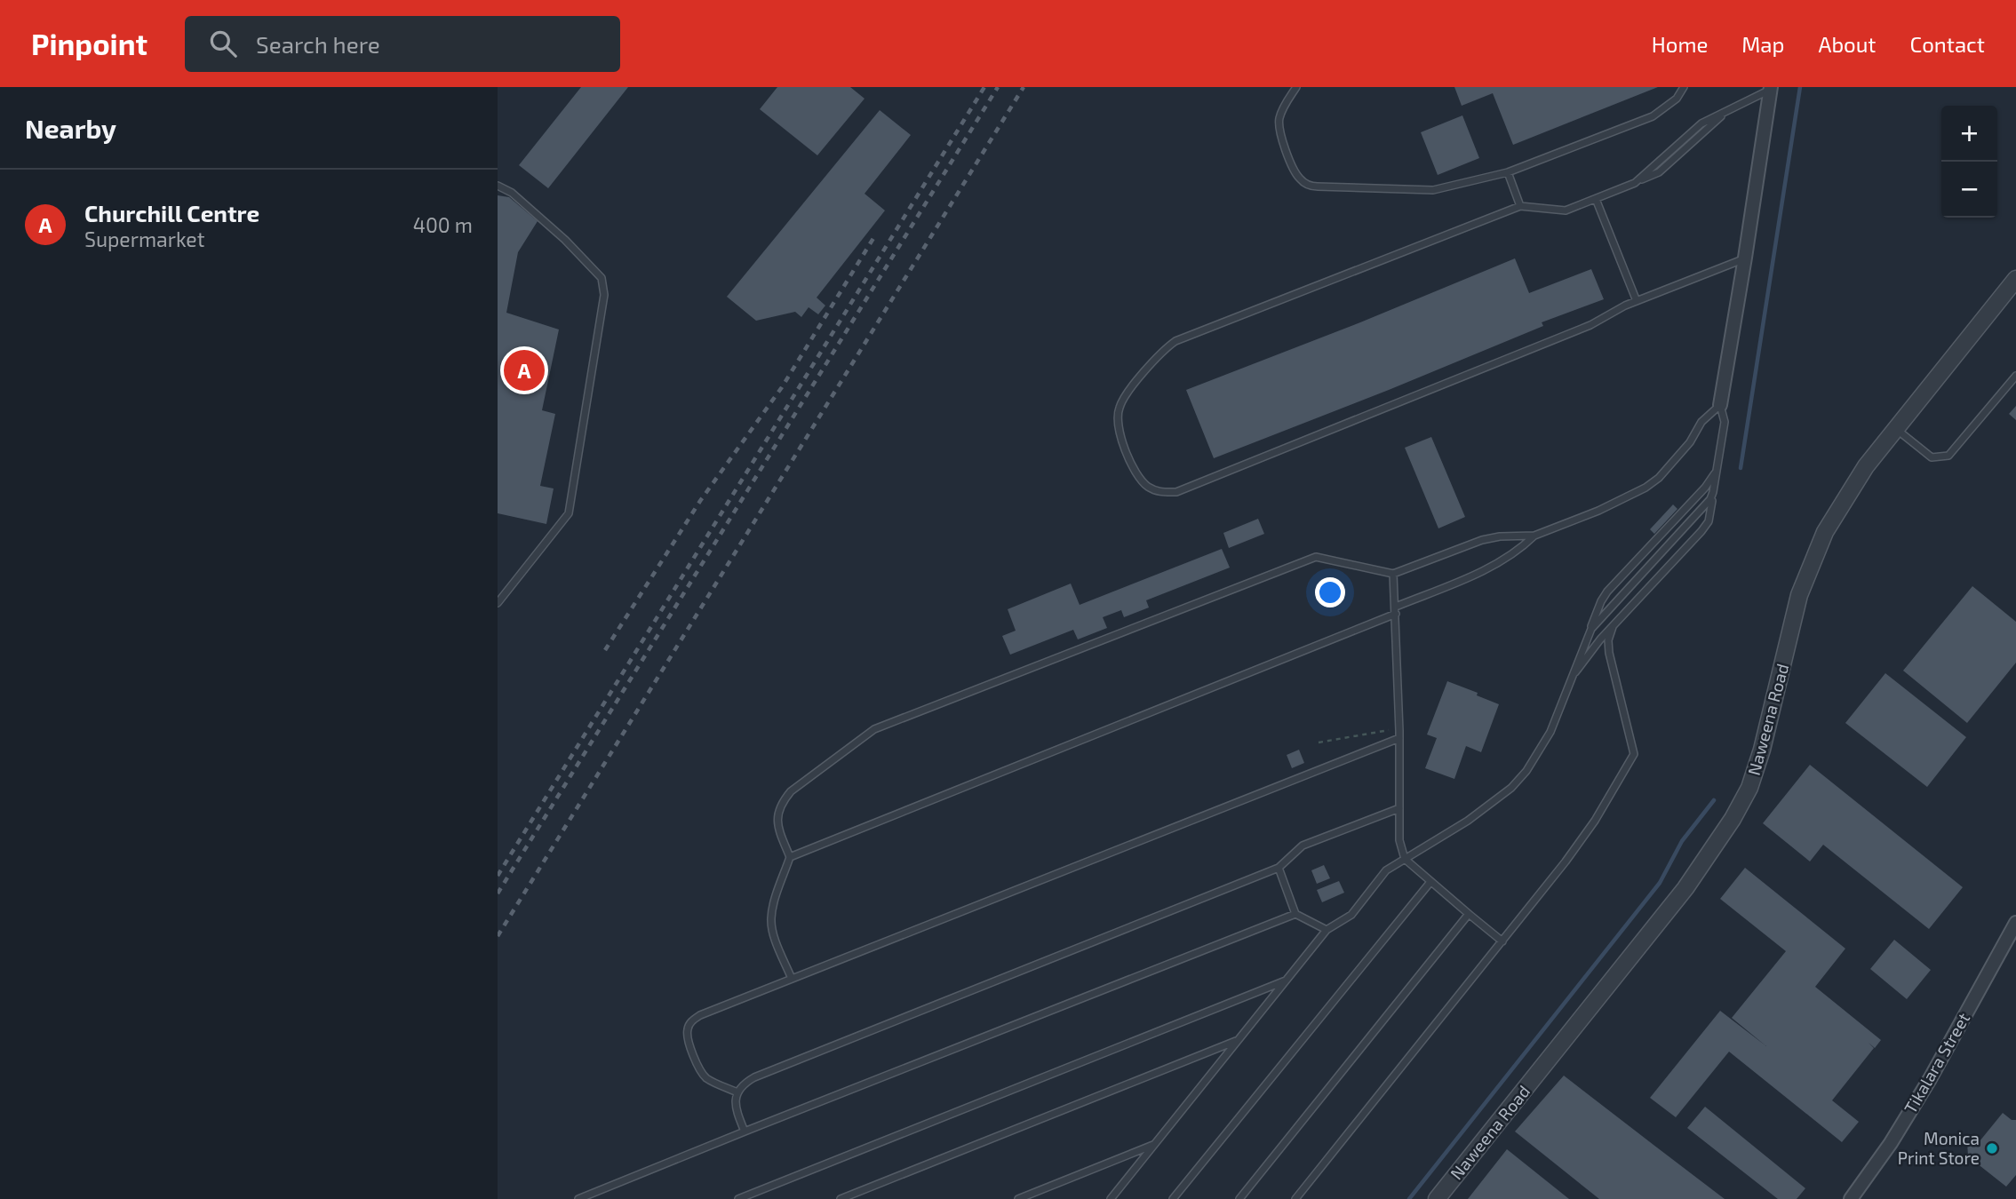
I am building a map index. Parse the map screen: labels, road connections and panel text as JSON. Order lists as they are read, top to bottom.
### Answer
{
  "streets": {
    "street": ["Naweena Road", "Tikalara Street"]
  },
  "places": ["Monica Print Store"],
  "page": {
    "header": "Pinpoint",
    "search": "Search here",
    "nav": [
      "Home",
      "Map",
      "About",
      "Contact"
    ],
    "heading": "Nearby",
    "map_buttons": ["+", "−"],
    "list": [
      {
        "mark": "A",
        "name": "Churchill Centre",
        "note": "Supermarket",
        "value": "400 m"
      }
    ],
    "pins": "A"
  }
}
